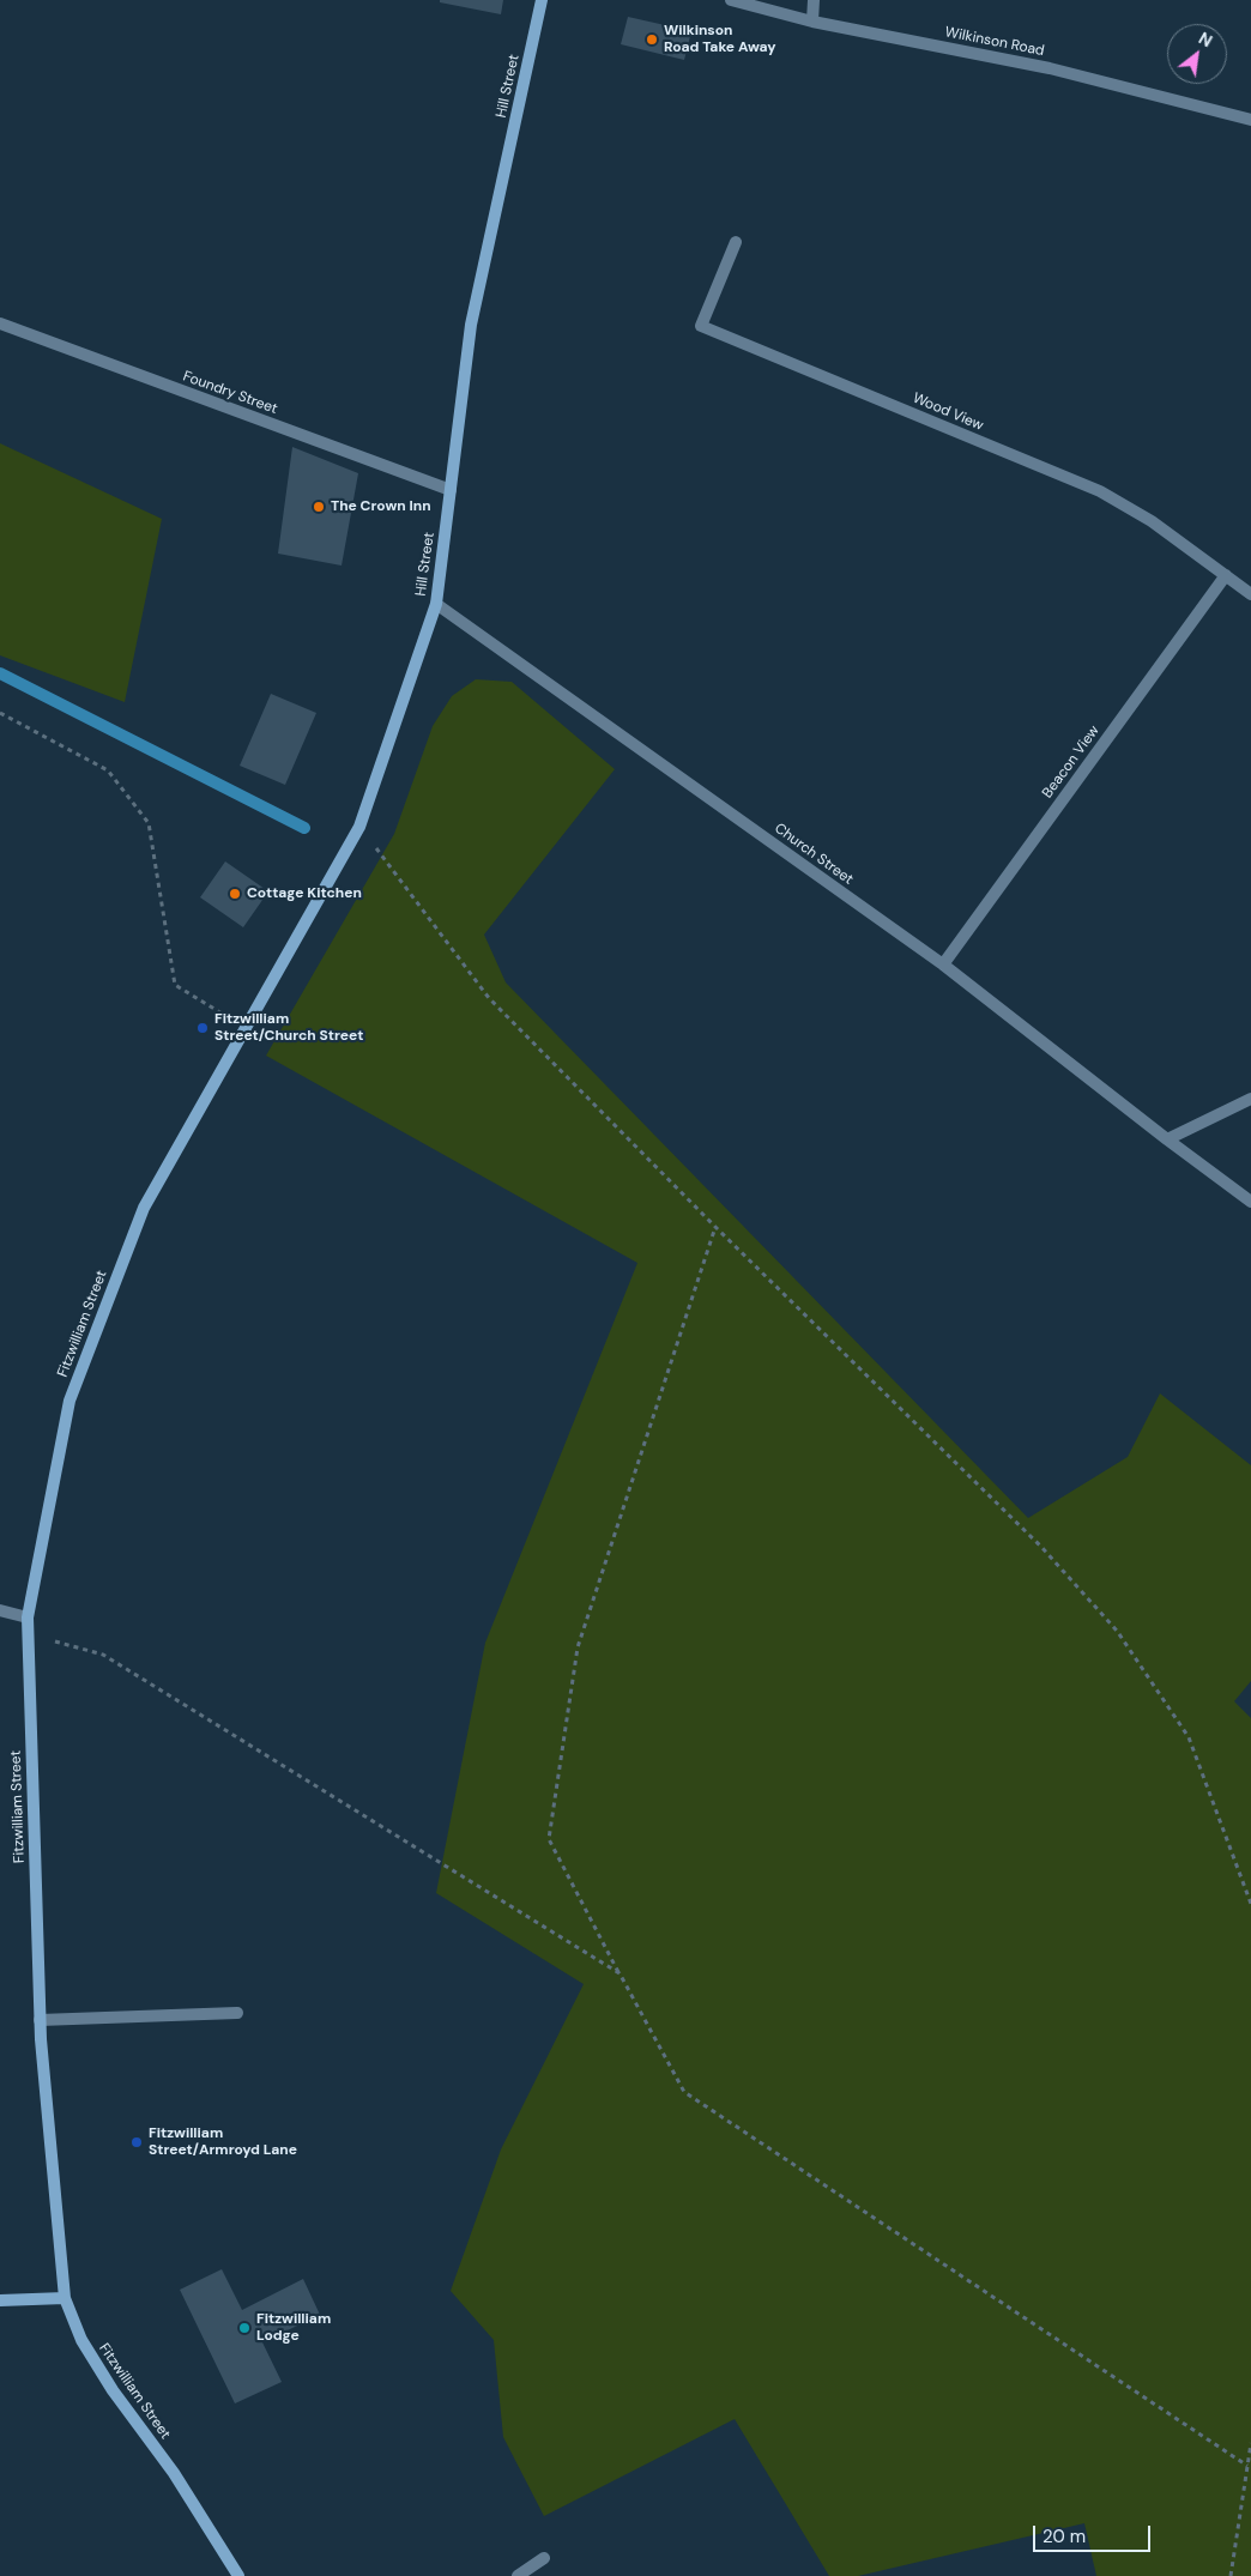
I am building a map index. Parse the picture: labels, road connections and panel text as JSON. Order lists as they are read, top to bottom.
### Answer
{
  "streets": {
    "main road": ["Hill Street", "Fitzwilliam Street"],
    "street": [
      "Wilkinson Road",
      "Foundry Street",
      "Wood View",
      "Beacon View",
      "Church Street"
    ]
  },
  "crossings": [
    ["Hill Street", "Foundry Street"],
    ["Hill Street", "Church Street"],
    ["Hill Street", "Fitzwilliam Street"],
    ["Wood View", "Beacon View"],
    ["Beacon View", "Church Street"]
  ],
  "places": [
    "Wilkinson Road Take Away",
    "The Crown Inn",
    "Cottage Kitchen",
    "Fitzwilliam Street/Church Street",
    "Fitzwilliam Street/Armroyd Lane",
    "Fitzwilliam Lodge"
  ],
  "scale_bar": "20 m",
  "north": "top right"
}
